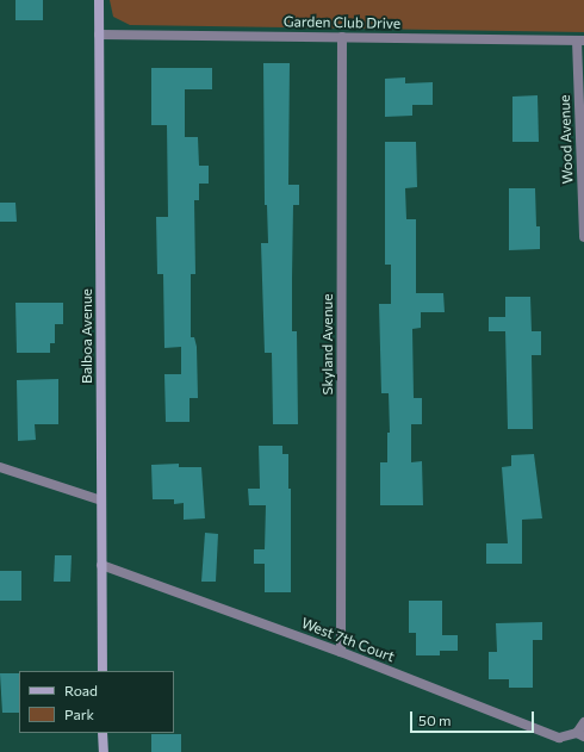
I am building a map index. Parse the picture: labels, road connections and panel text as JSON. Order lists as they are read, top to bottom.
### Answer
{
  "streets": {
    "street": [
      "Garden Club Drive",
      "Wood Avenue",
      "Balboa Avenue",
      "Skyland Avenue",
      "West 7th Court"
    ]
  },
  "crossings": [
    ["Garden Club Drive", "Wood Avenue"],
    ["Garden Club Drive", "Balboa Avenue"],
    ["Garden Club Drive", "Skyland Avenue"],
    ["Balboa Avenue", "West 7th Court"],
    ["Skyland Avenue", "West 7th Court"]
  ],
  "legend": ["Road", "Park"],
  "scale_bar": "50 m"
}
